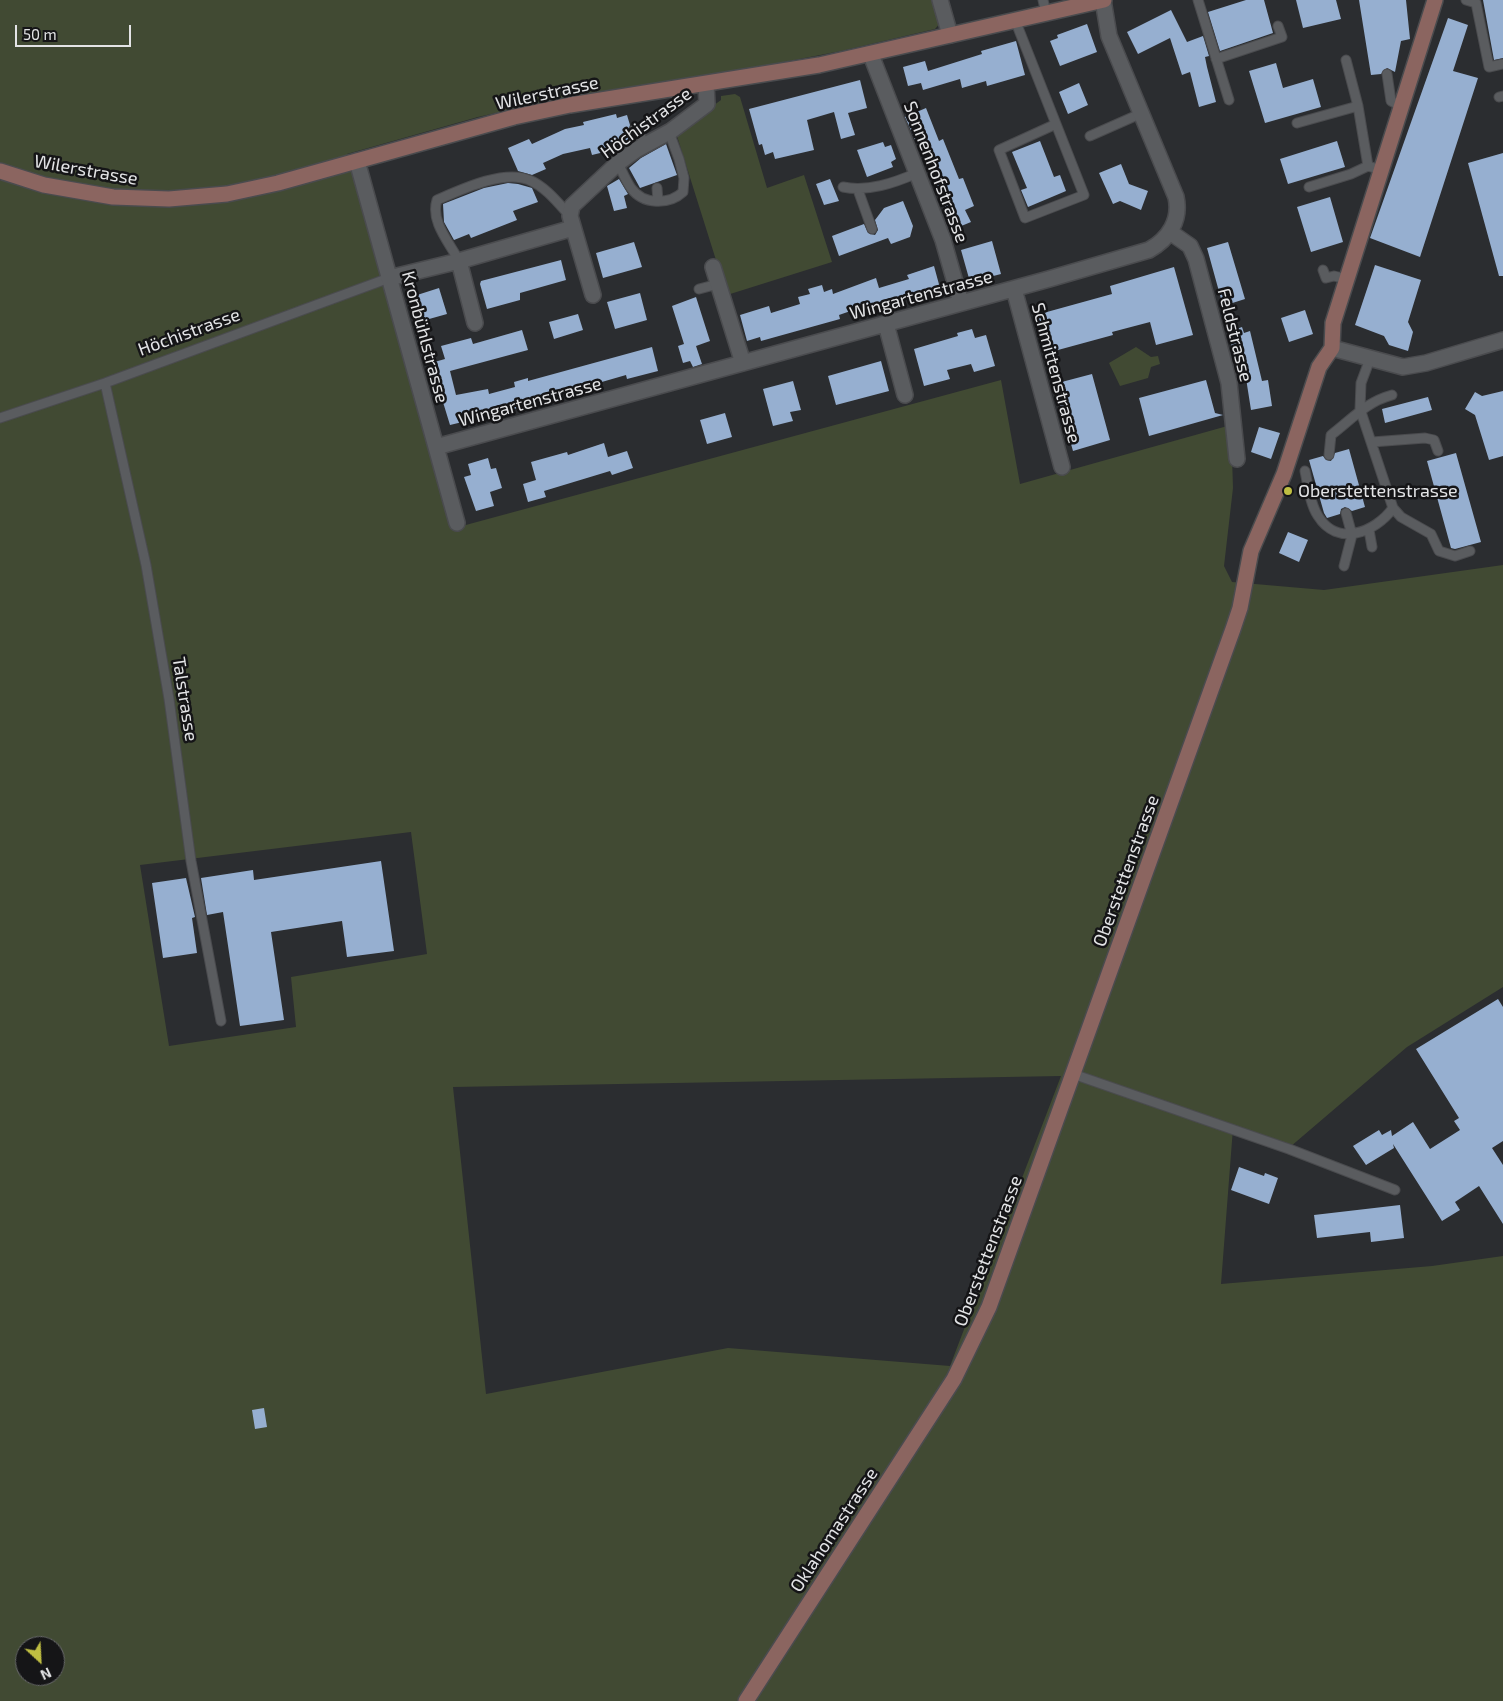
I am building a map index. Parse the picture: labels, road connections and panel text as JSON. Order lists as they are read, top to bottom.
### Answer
{
  "streets": {
    "street": [
      "Wilerstrasse",
      "Höchistrasse",
      "Sonnenhofstrasse",
      "Wingartenstrasse",
      "Feldstrasse",
      "Kronbühlstrasse",
      "Schmittenstrasse",
      "Oberstettenstrasse",
      "Oklahomastrasse"
    ],
    "lane": ["Talstrasse"]
  },
  "crossings": [
    ["Wilerstrasse", "Höchistrasse"],
    ["Wilerstrasse", "Sonnenhofstrasse"],
    ["Wilerstrasse", "Kronbühlstrasse"],
    ["Höchistrasse", "Kronbühlstrasse"],
    ["Höchistrasse", "Talstrasse"],
    ["Sonnenhofstrasse", "Wingartenstrasse"],
    ["Wingartenstrasse", "Feldstrasse"],
    ["Wingartenstrasse", "Kronbühlstrasse"],
    ["Wingartenstrasse", "Schmittenstrasse"],
    ["Oberstettenstrasse", "Oklahomastrasse"]
  ],
  "places": ["Oberstettenstrasse"],
  "scale_bar": "50 m",
  "north": "bottom right"
}
